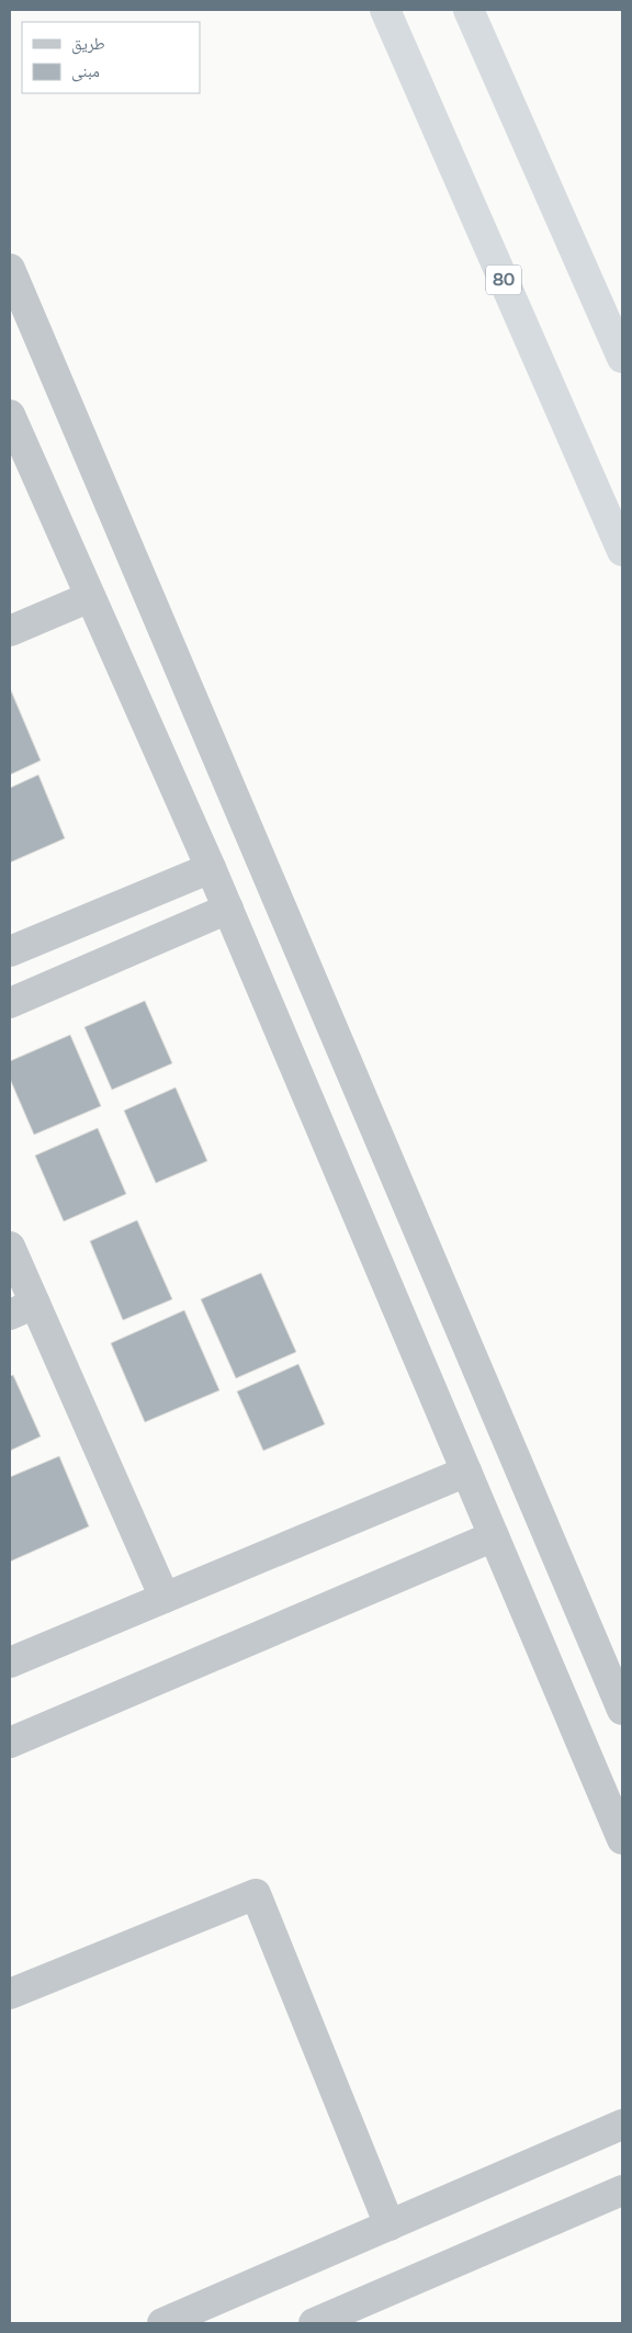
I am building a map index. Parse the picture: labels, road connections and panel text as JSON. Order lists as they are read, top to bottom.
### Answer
{
  "streets": {
    "highway": ["80"]
  },
  "legend": ["طريق", "مبنى"]
}
